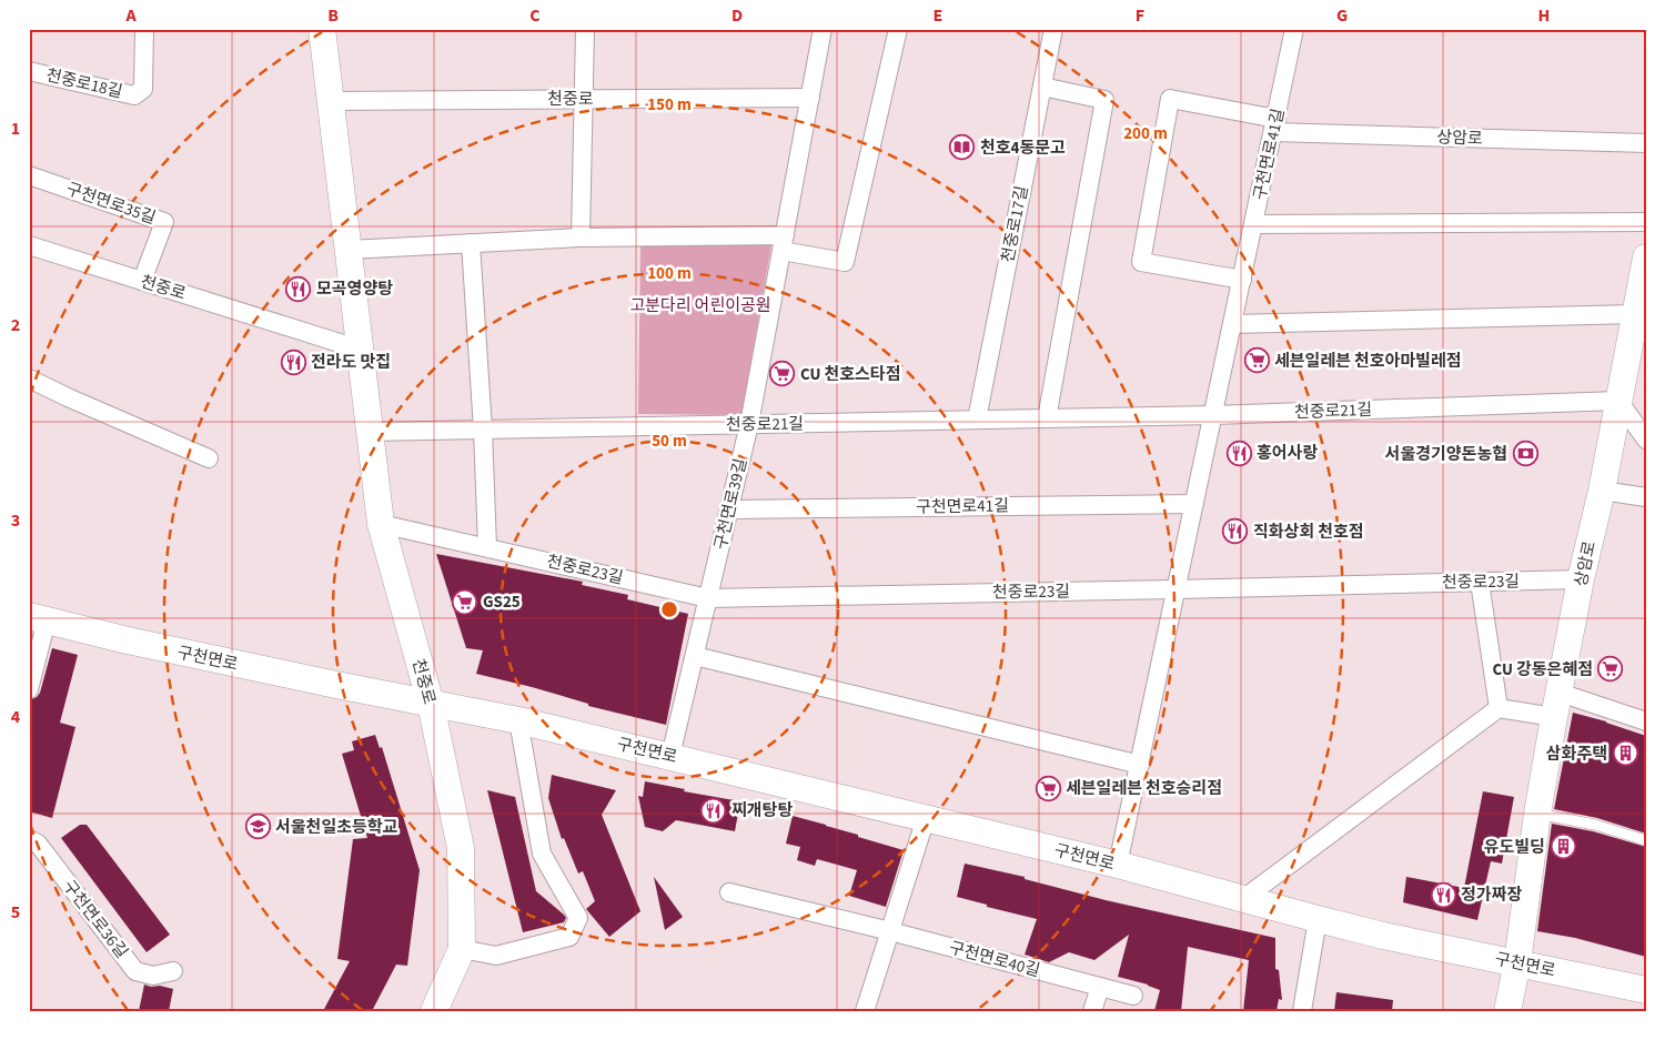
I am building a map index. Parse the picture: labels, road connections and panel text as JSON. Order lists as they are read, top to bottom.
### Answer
{
  "streets": {
    "main road": ["천중로", "상암로", "구천면로"],
    "street": [
      "천중로18길",
      "구천면로41길",
      "구천면로35길",
      "천중로17길",
      "천중로21길",
      "구천면로39길",
      "천중로23길",
      "구천면로36길",
      "구천면로40길"
    ]
  },
  "crossings": [
    ["천중로", "구천면로35길"],
    ["천중로", "천중로21길"],
    ["천중로", "구천면로39길"],
    ["천중로", "천중로23길"],
    ["천중로", "구천면로"],
    ["상암로", "구천면로41길"],
    ["상암로", "천중로21길"],
    ["상암로", "천중로23길"],
    ["상암로", "구천면로"],
    ["구천면로41길", "천중로21길"],
    ["구천면로41길", "구천면로39길"],
    ["구천면로41길", "천중로23길"],
    ["구천면로41길", "구천면로"],
    ["천중로17길", "천중로21길"],
    ["천중로21길", "구천면로39길"],
    ["구천면로39길", "천중로23길"],
    ["구천면로39길", "구천면로"]
  ],
  "parks": ["고분다리 어린이공원"],
  "places": {
    "library": ["천호4동문고"],
    "restaurant": [
      "모곡영양탕",
      "전라도 맛집",
      "홍어사랑",
      "직화상회 천호점",
      "찌개탕탕",
      "정가짜장"
    ],
    "supermarket": [
      "세븐일레븐 천호아마빌레점",
      "CU 천호스타점",
      "GS25",
      "CU 강동은혜점",
      "세븐일레븐 천호승리점"
    ],
    "bank": ["서울경기양돈농협"],
    "building": ["삼화주택", "유도빌딩"],
    "school or university": ["서울천일초등학교"]
  },
  "grid": {
    "columns": [
      "A",
      "B",
      "C",
      "D",
      "E",
      "F",
      "G",
      "H"
    ],
    "rows": [
      "1",
      "2",
      "3",
      "4",
      "5"
    ]
  },
  "rings": [
    "150 m",
    "200 m",
    "100 m",
    "50 m"
  ]
}
